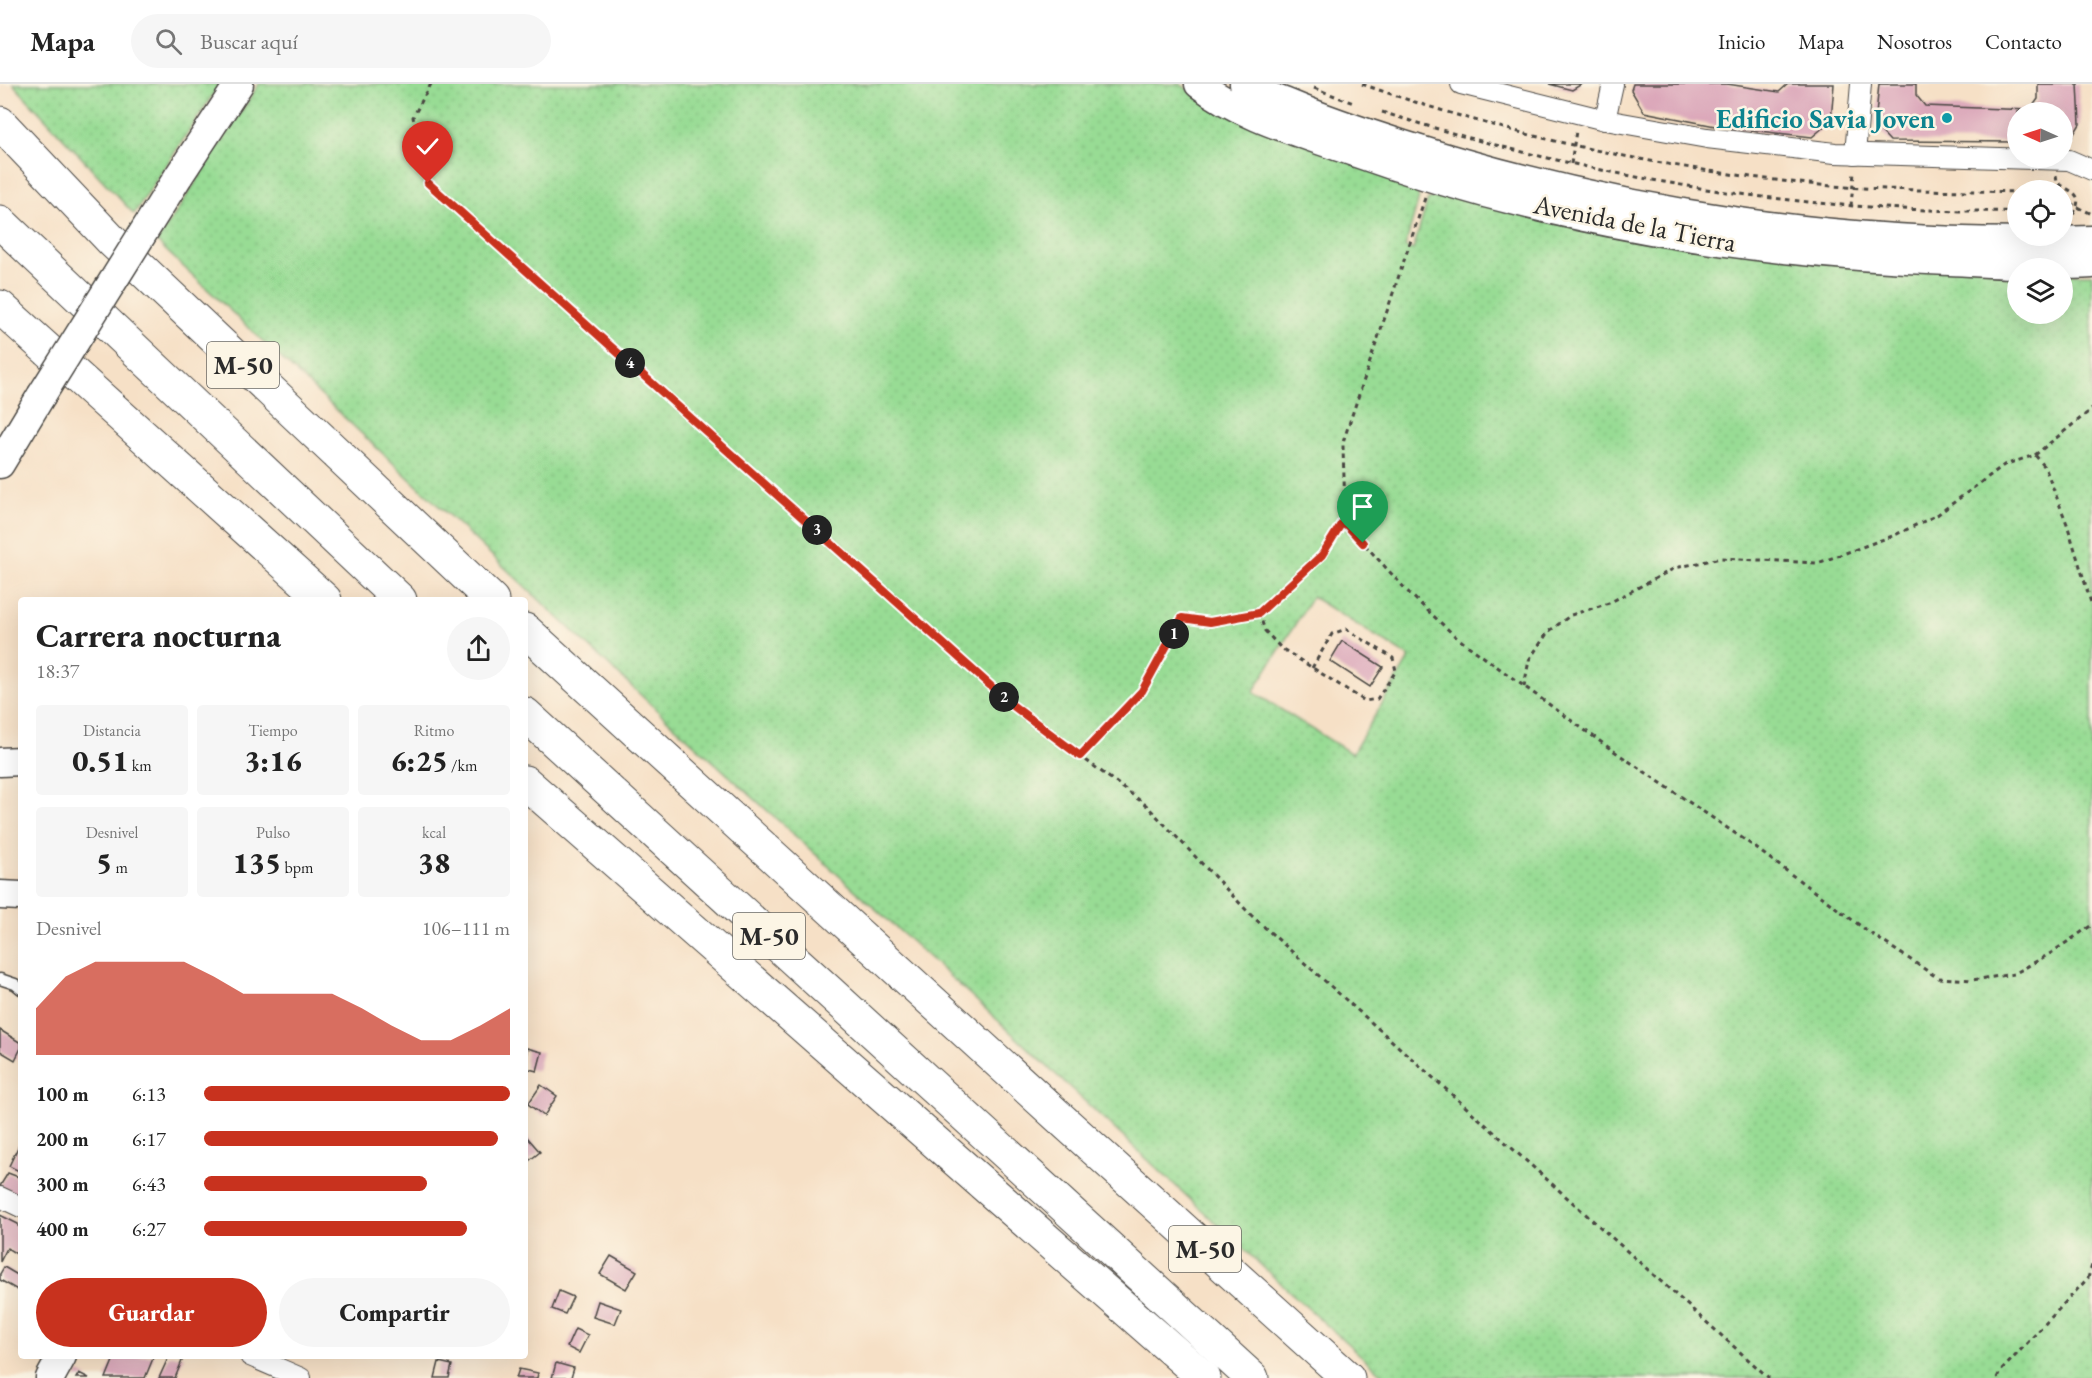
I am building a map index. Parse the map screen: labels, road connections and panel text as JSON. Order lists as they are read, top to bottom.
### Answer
{
  "streets": {
    "highway": ["M-50"],
    "street": ["Avenida de la Tierra"]
  },
  "places": ["Edificio Savia Joven"],
  "north": "left",
  "page": {
    "header": "Mapa",
    "search": "Buscar aquí",
    "nav": [
      "Inicio",
      "Mapa",
      "Nosotros",
      "Contacto"
    ],
    "pins": [
      "4",
      "3",
      "1",
      "2"
    ],
    "heading": ["Carrera nocturna", "18:37"],
    "stats": [
      ["Distancia", "0.51 km"],
      ["Tiempo", "3:16"],
      ["Ritmo", "6:25 /km"],
      ["Desnivel", "5 m"],
      ["Pulso", "135 bpm"],
      ["kcal", "38"]
    ],
    "chart": ["Desnivel", "106–111 m"],
    "list": [
      {
        "name": "100 m",
        "note": "6:13"
      },
      {
        "name": "200 m",
        "note": "6:17"
      },
      {
        "name": "300 m",
        "note": "6:43"
      },
      {
        "name": "400 m",
        "note": "6:27"
      }
    ],
    "buttons": ["Guardar", "Compartir"]
  }
}
